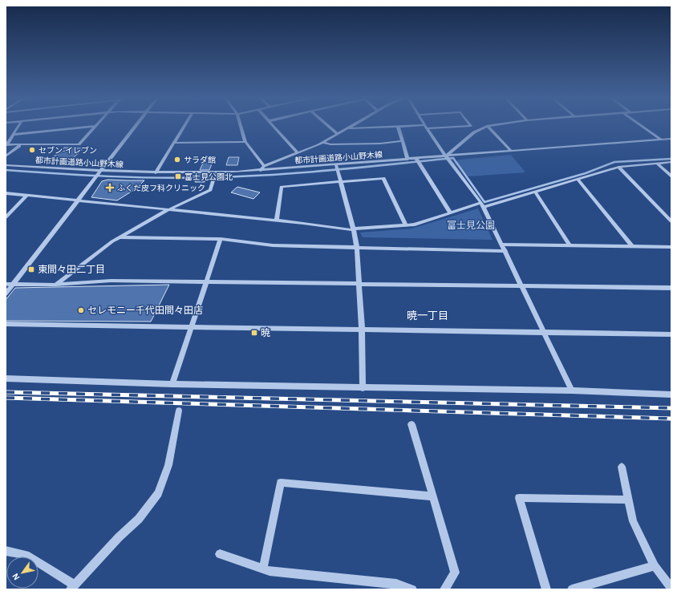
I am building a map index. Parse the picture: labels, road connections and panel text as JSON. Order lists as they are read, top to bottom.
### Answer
{
  "streets": {
    "street": ["都市計画道路小山野木線"]
  },
  "districts": ["暁一丁目"],
  "parks": ["富士見公園"],
  "places": {
    "other": ["セブン-イレブン", "サラダ館", "セレモニー千代田間々田店"],
    "transit": ["富士見公園北", "東間々田二丁目", "暁"],
    "health": ["ふくだ皮フ科クリニック"]
  },
  "north": "bottom left"
}
